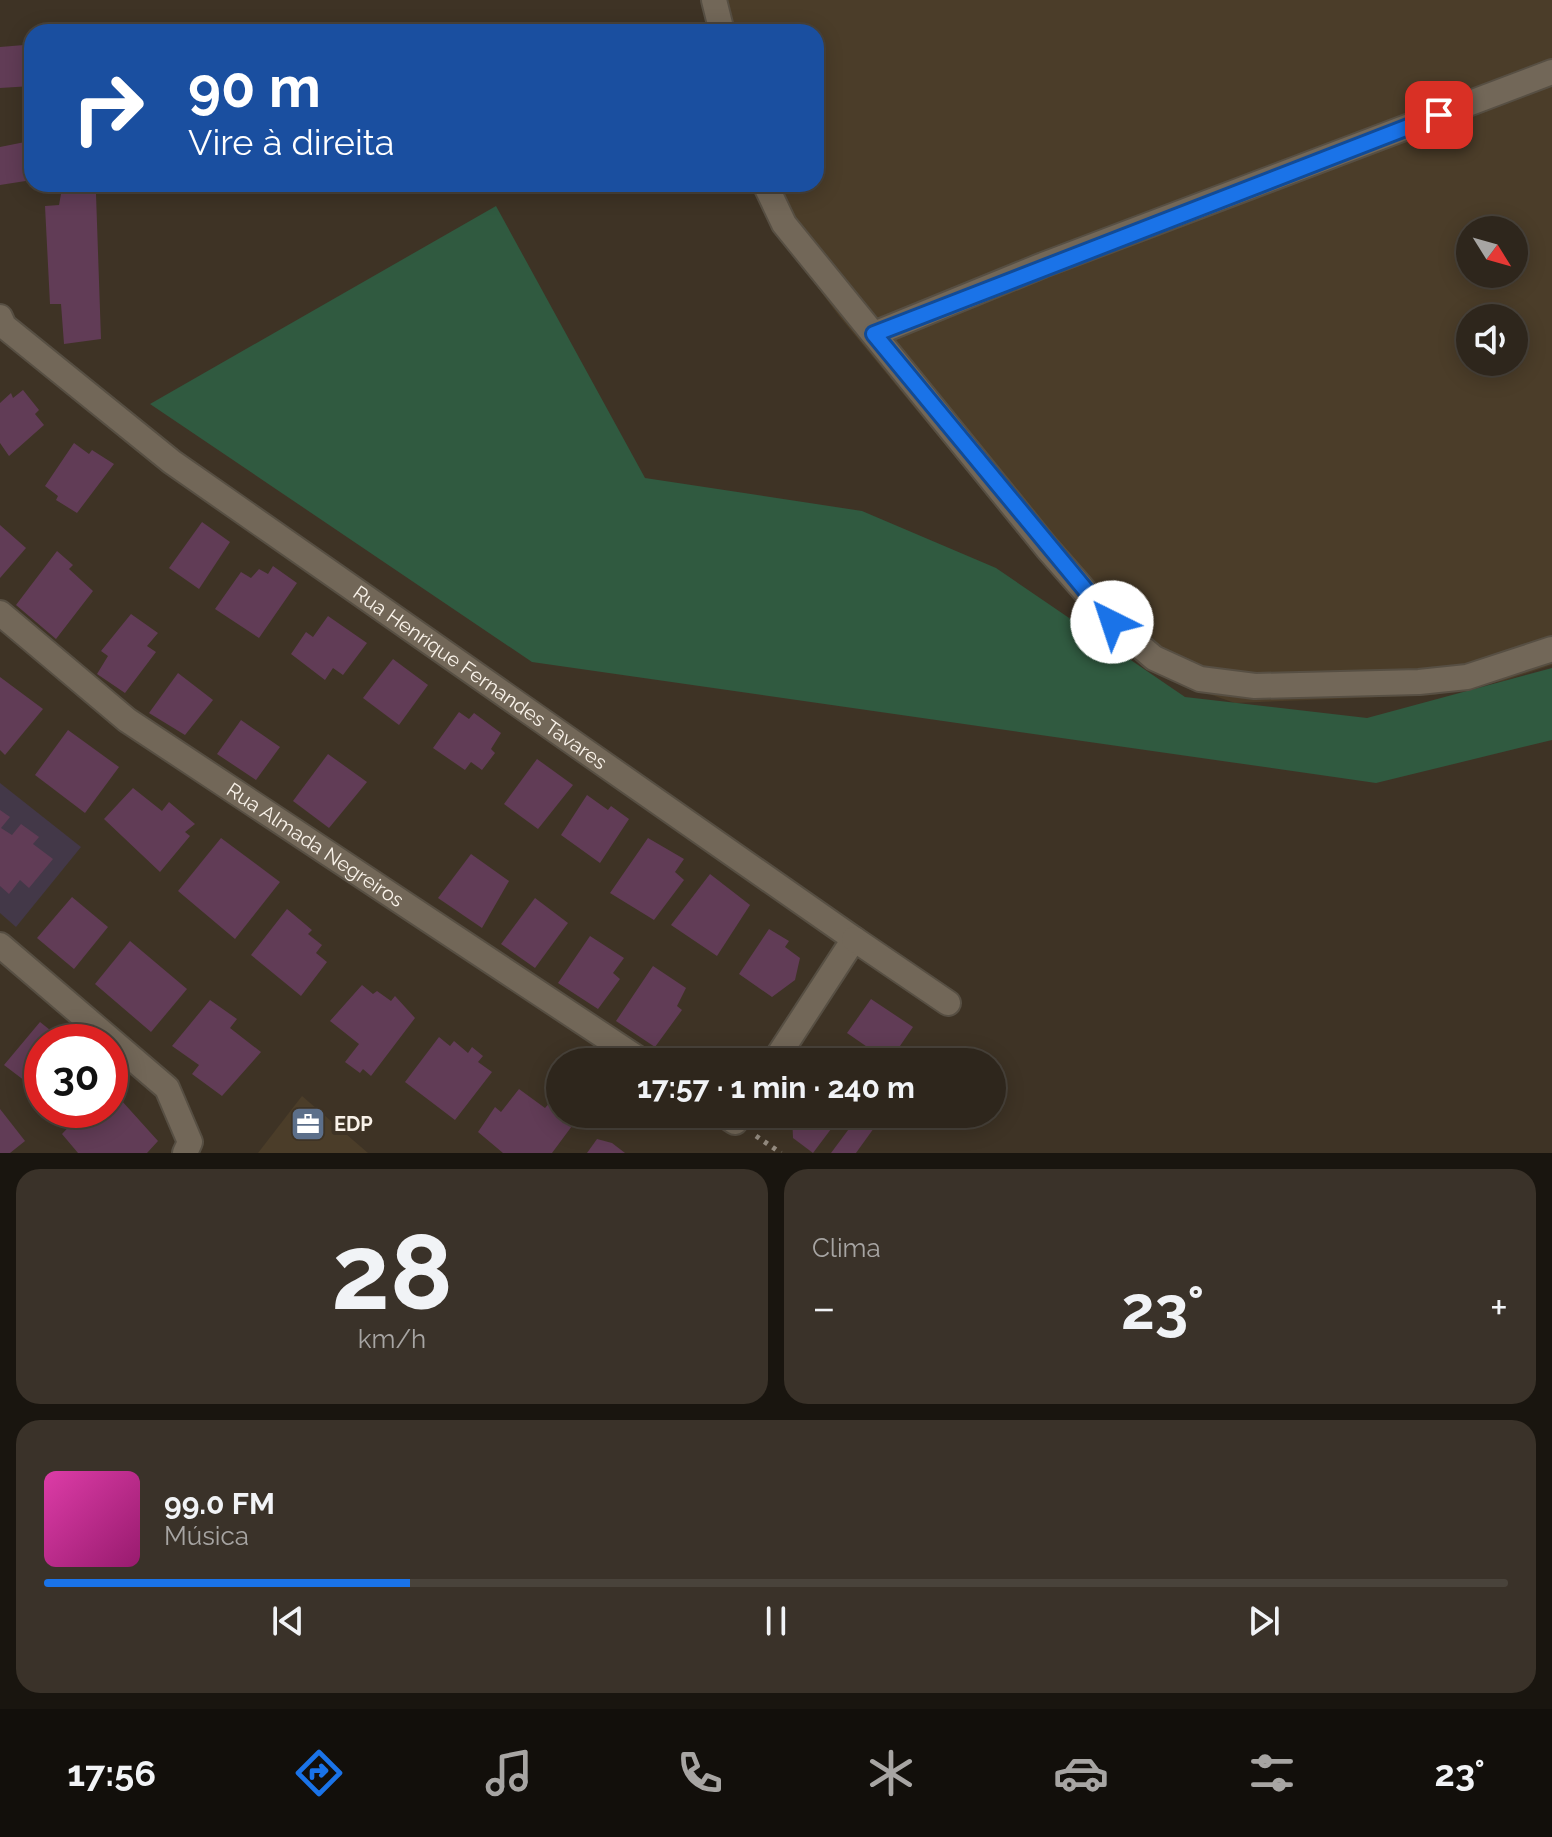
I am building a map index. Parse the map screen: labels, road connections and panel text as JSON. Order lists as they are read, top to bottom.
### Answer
{
  "streets": {
    "street": ["Rua Henrique Fernandes Tavares", "Rua Almada Negreiros"]
  },
  "places": {
    "office": ["EDP"]
  },
  "north": "bottom right",
  "page": {
    "turn": ["90 m", "Vire à direita"],
    "limit": "30",
    "trip": "17:57 · 1 min · 240 m",
    "tile": [
      ["28", "km/h"],
      "Clima"
    ],
    "heat": ["−", "23°", "+"],
    "song": ["99.0 FM", "Música"],
    "tabs": ["17:56", "23°"]
  }
}
